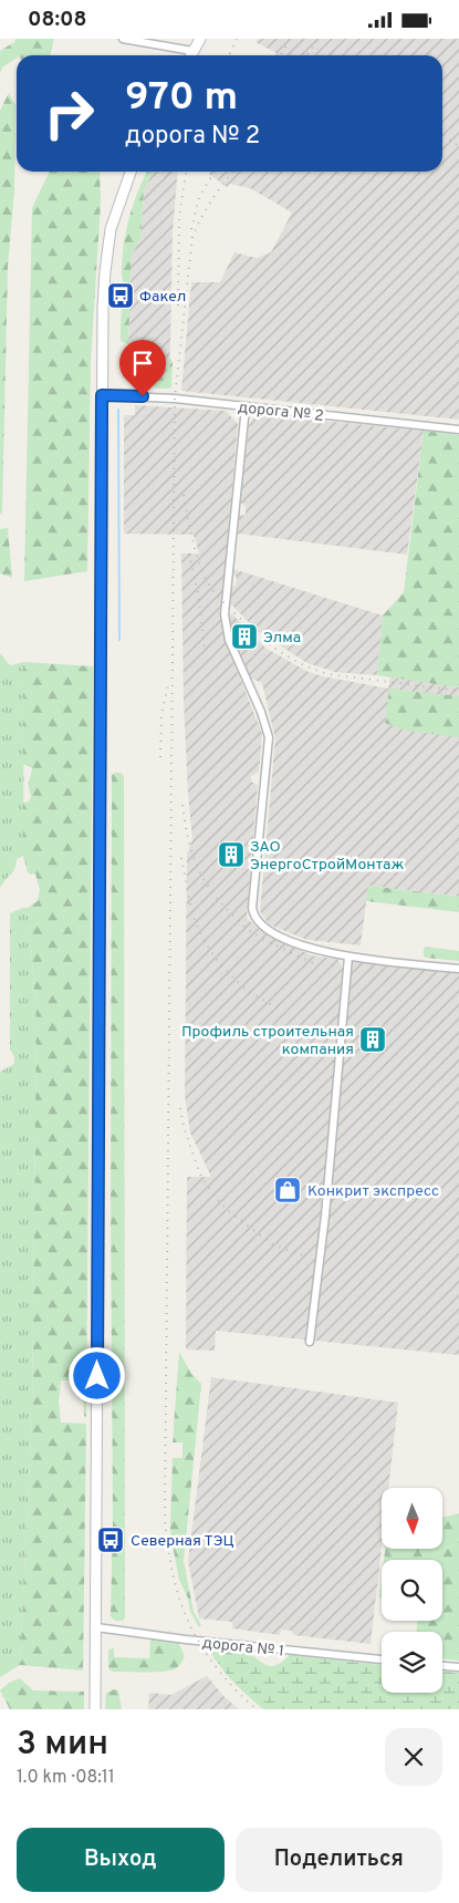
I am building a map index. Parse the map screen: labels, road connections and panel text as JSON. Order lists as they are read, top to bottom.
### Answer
{
  "streets": {
    "street": ["дорога № 2", "дорога № 1"]
  },
  "places": {
    "bus stop": ["Факел", "Северная ТЭЦ"],
    "building": ["Элма", "ЗАО ЭнергоСтройМонтаж", "Профиль строительная компания"],
    "shop": ["Конкрит экспресс"]
  },
  "north": "bottom",
  "page": {
    "status": "08:08",
    "turn": ["970 m", "дорога № 2"],
    "heading": ["3 мин", "1.0 km · 08:11"],
    "buttons": ["Выход", "Поделиться"]
  }
}
